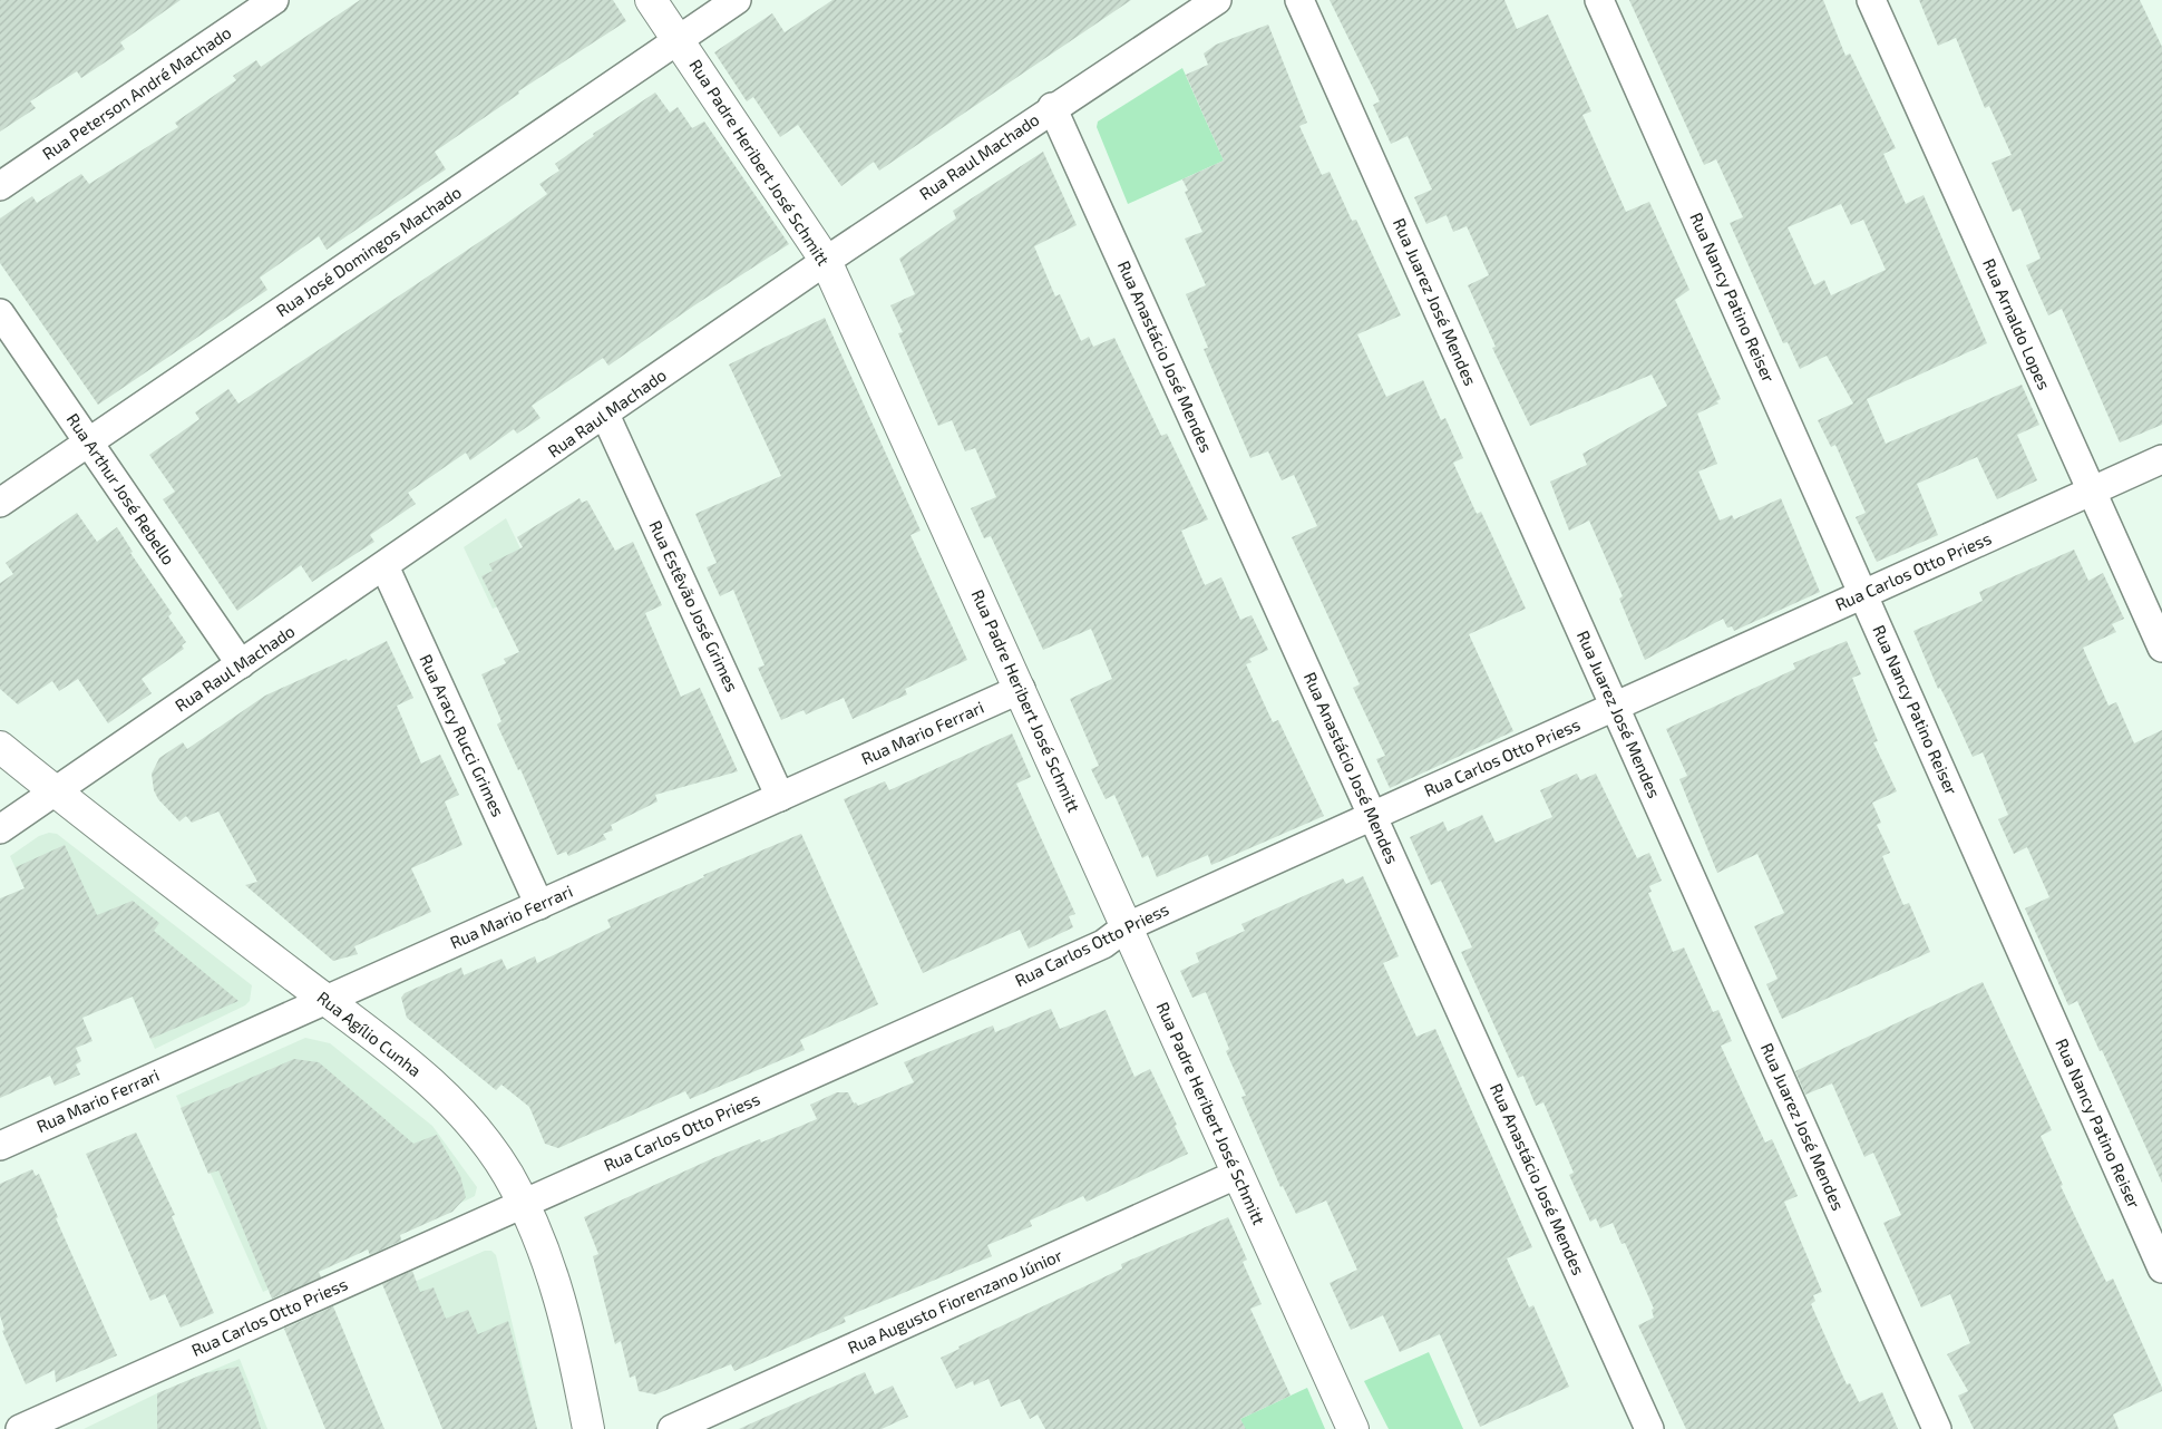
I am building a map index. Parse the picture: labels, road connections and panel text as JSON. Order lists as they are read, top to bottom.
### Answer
{
  "streets": {
    "street": [
      "Rua Peterson André Machado",
      "Rua Raul Machado",
      "Rua Padre Heribert José Schmitt",
      "Rua José Domingos Machado",
      "Rua Nancy Patino Reiser",
      "Rua Juarez José Mendes",
      "Rua Arnaldo Lopes",
      "Rua Anastácio José Mendes",
      "Rua Arthur José Rebello",
      "Rua Carlos Otto Priess",
      "Rua Estêvão José Grimes",
      "Rua Mario Ferrari",
      "Rua Aracy Rucci Grimes",
      "Rua Agílio Cunha",
      "Rua Augusto Fiorenzano Júnior"
    ]
  },
  "crossings": [
    ["Rua Raul Machado", "Rua Padre Heribert José Schmitt"],
    ["Rua Raul Machado", "Rua Anastácio José Mendes"],
    ["Rua Raul Machado", "Rua Arthur José Rebello"],
    ["Rua Raul Machado", "Rua Estêvão José Grimes"],
    ["Rua Raul Machado", "Rua Aracy Rucci Grimes"],
    ["Rua Raul Machado", "Rua Agílio Cunha"],
    ["Rua Padre Heribert José Schmitt", "Rua José Domingos Machado"],
    ["Rua Padre Heribert José Schmitt", "Rua Carlos Otto Priess"],
    ["Rua Padre Heribert José Schmitt", "Rua Mario Ferrari"],
    ["Rua Padre Heribert José Schmitt", "Rua Augusto Fiorenzano Júnior"],
    ["Rua José Domingos Machado", "Rua Arthur José Rebello"],
    ["Rua Nancy Patino Reiser", "Rua Carlos Otto Priess"],
    ["Rua Juarez José Mendes", "Rua Carlos Otto Priess"],
    ["Rua Arnaldo Lopes", "Rua Carlos Otto Priess"],
    ["Rua Anastácio José Mendes", "Rua Carlos Otto Priess"],
    ["Rua Carlos Otto Priess", "Rua Agílio Cunha"],
    ["Rua Estêvão José Grimes", "Rua Mario Ferrari"],
    ["Rua Mario Ferrari", "Rua Aracy Rucci Grimes"],
    ["Rua Mario Ferrari", "Rua Agílio Cunha"]
  ]
}
